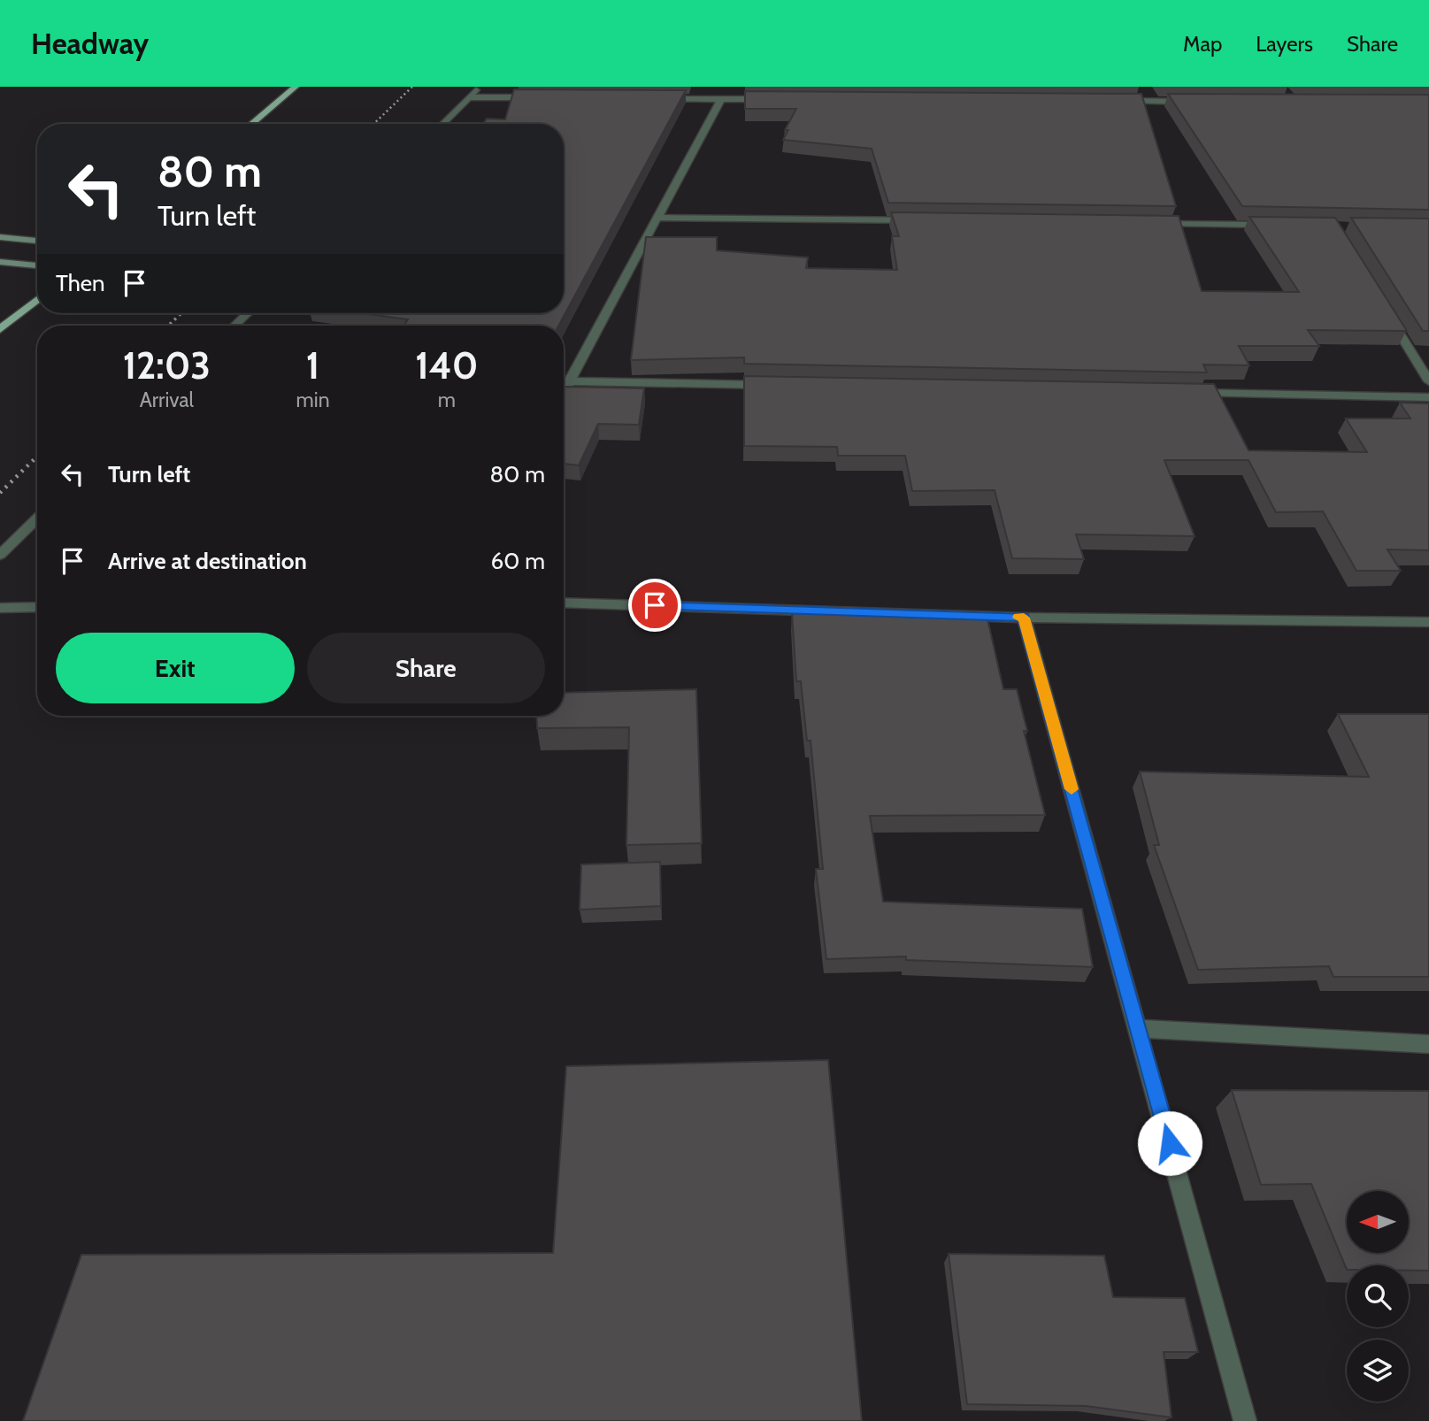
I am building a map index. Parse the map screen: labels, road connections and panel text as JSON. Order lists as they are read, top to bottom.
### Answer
{
  "north": "left",
  "page": {
    "header": "Headway",
    "nav": ["Map", "Layers", "Share"],
    "turn": ["80 m", "Turn left"],
    "then": "Then",
    "eta": [
      "12:03",
      "Arrival",
      "1",
      "min",
      "140",
      "m"
    ],
    "list": [
      {
        "name": "Turn left",
        "value": "80 m"
      },
      {
        "name": "Arrive at destination",
        "value": "60 m"
      }
    ],
    "buttons": ["Exit", "Share"]
  }
}
